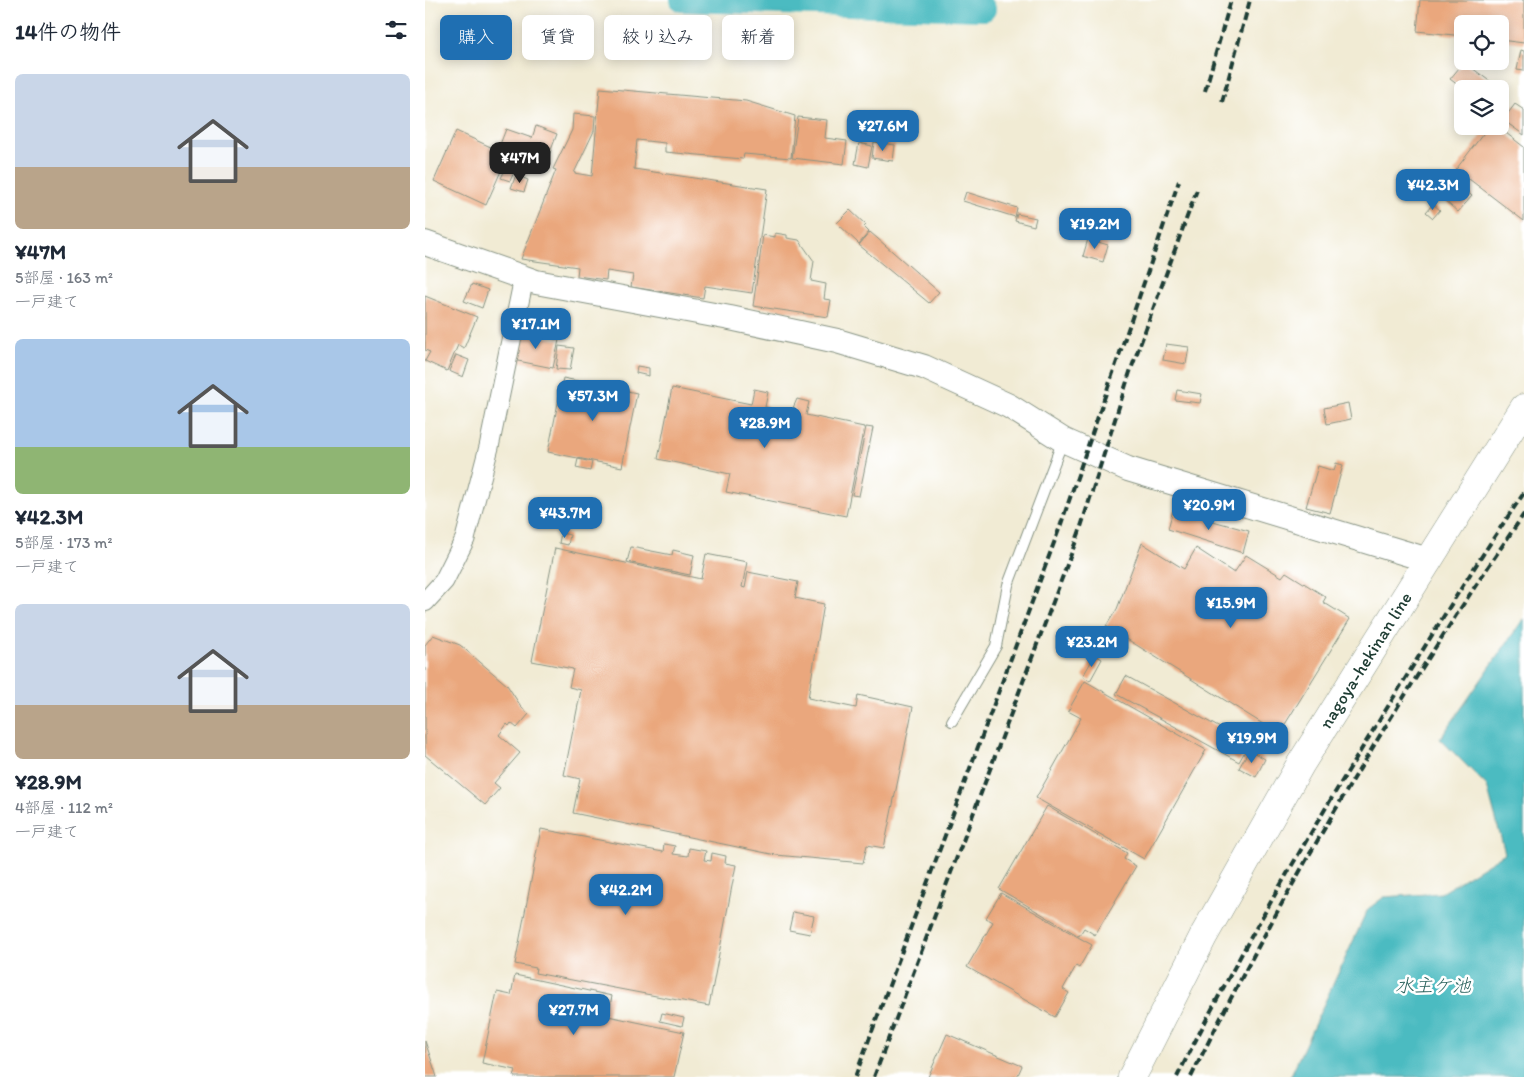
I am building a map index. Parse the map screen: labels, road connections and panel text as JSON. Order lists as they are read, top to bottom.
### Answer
{
  "streets": {
    "main road": ["nagoya-hekinan line"]
  },
  "water": ["水主ケ池"],
  "page": {
    "heading": "14件の物件",
    "chip": [
      "購入",
      "賃貸",
      "絞り込み",
      "新着"
    ],
    "list": [
      {
        "name": "¥47M",
        "note": "5部屋 · 163 m² · 一戸建て"
      },
      {
        "name": "¥42.3M",
        "note": "5部屋 · 173 m² · 一戸建て"
      },
      {
        "name": "¥28.9M",
        "note": "4部屋 · 112 m² · 一戸建て"
      }
    ],
    "price": [
      "¥27.6M",
      "¥47M",
      "¥42.3M",
      "¥19.2M",
      "¥17.1M",
      "¥57.3M",
      "¥28.9M",
      "¥20.9M",
      "¥43.7M",
      "¥15.9M",
      "¥23.2M",
      "¥19.9M",
      "¥42.2M",
      "¥27.7M"
    ]
  }
}
